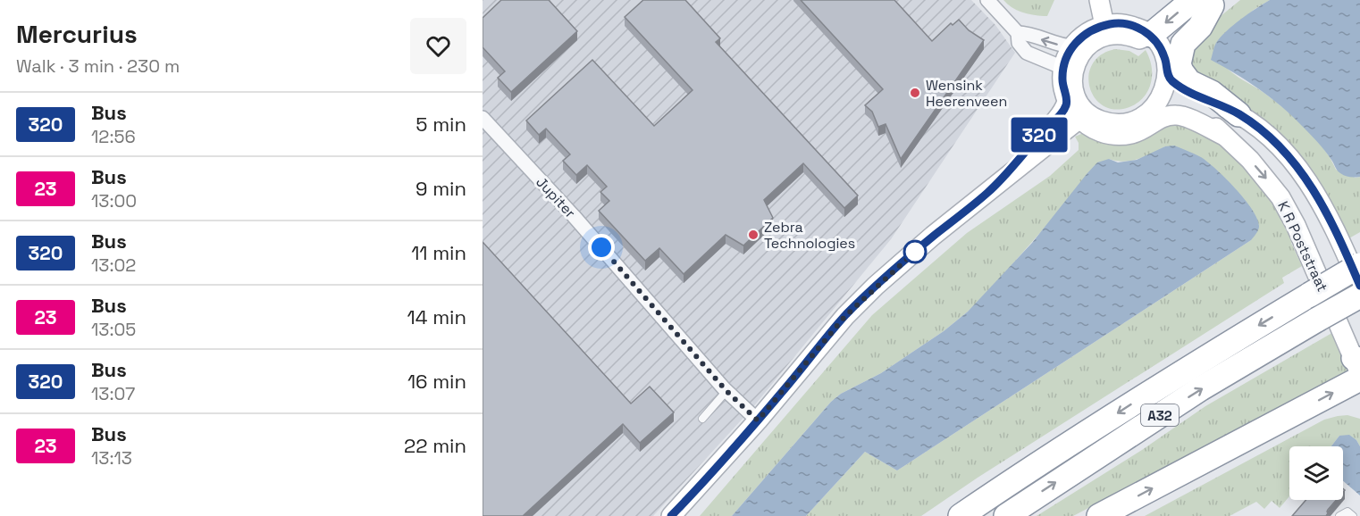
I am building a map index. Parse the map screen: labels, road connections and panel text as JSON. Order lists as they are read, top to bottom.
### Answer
{
  "streets": {
    "highway": ["A32"],
    "main road": ["K R Poststraat"],
    "street": ["Jupiter"]
  },
  "places": ["Wensink Heerenveen", "Zebra Technologies"],
  "lines": ["bus line 320"],
  "page": {
    "heading": ["Mercurius", "Walk · 3 min · 230 m"],
    "on_map": "320",
    "list": [
      {
        "mark": "320",
        "name": "Bus",
        "note": "12:56",
        "value": "5 min"
      },
      {
        "mark": "23",
        "name": "Bus",
        "note": "13:00",
        "value": "9 min"
      },
      {
        "mark": "320",
        "name": "Bus",
        "note": "13:02",
        "value": "11 min"
      },
      {
        "mark": "23",
        "name": "Bus",
        "note": "13:05",
        "value": "14 min"
      },
      {
        "mark": "320",
        "name": "Bus",
        "note": "13:07",
        "value": "16 min"
      },
      {
        "mark": "23",
        "name": "Bus",
        "note": "13:13",
        "value": "22 min"
      }
    ]
  }
}
